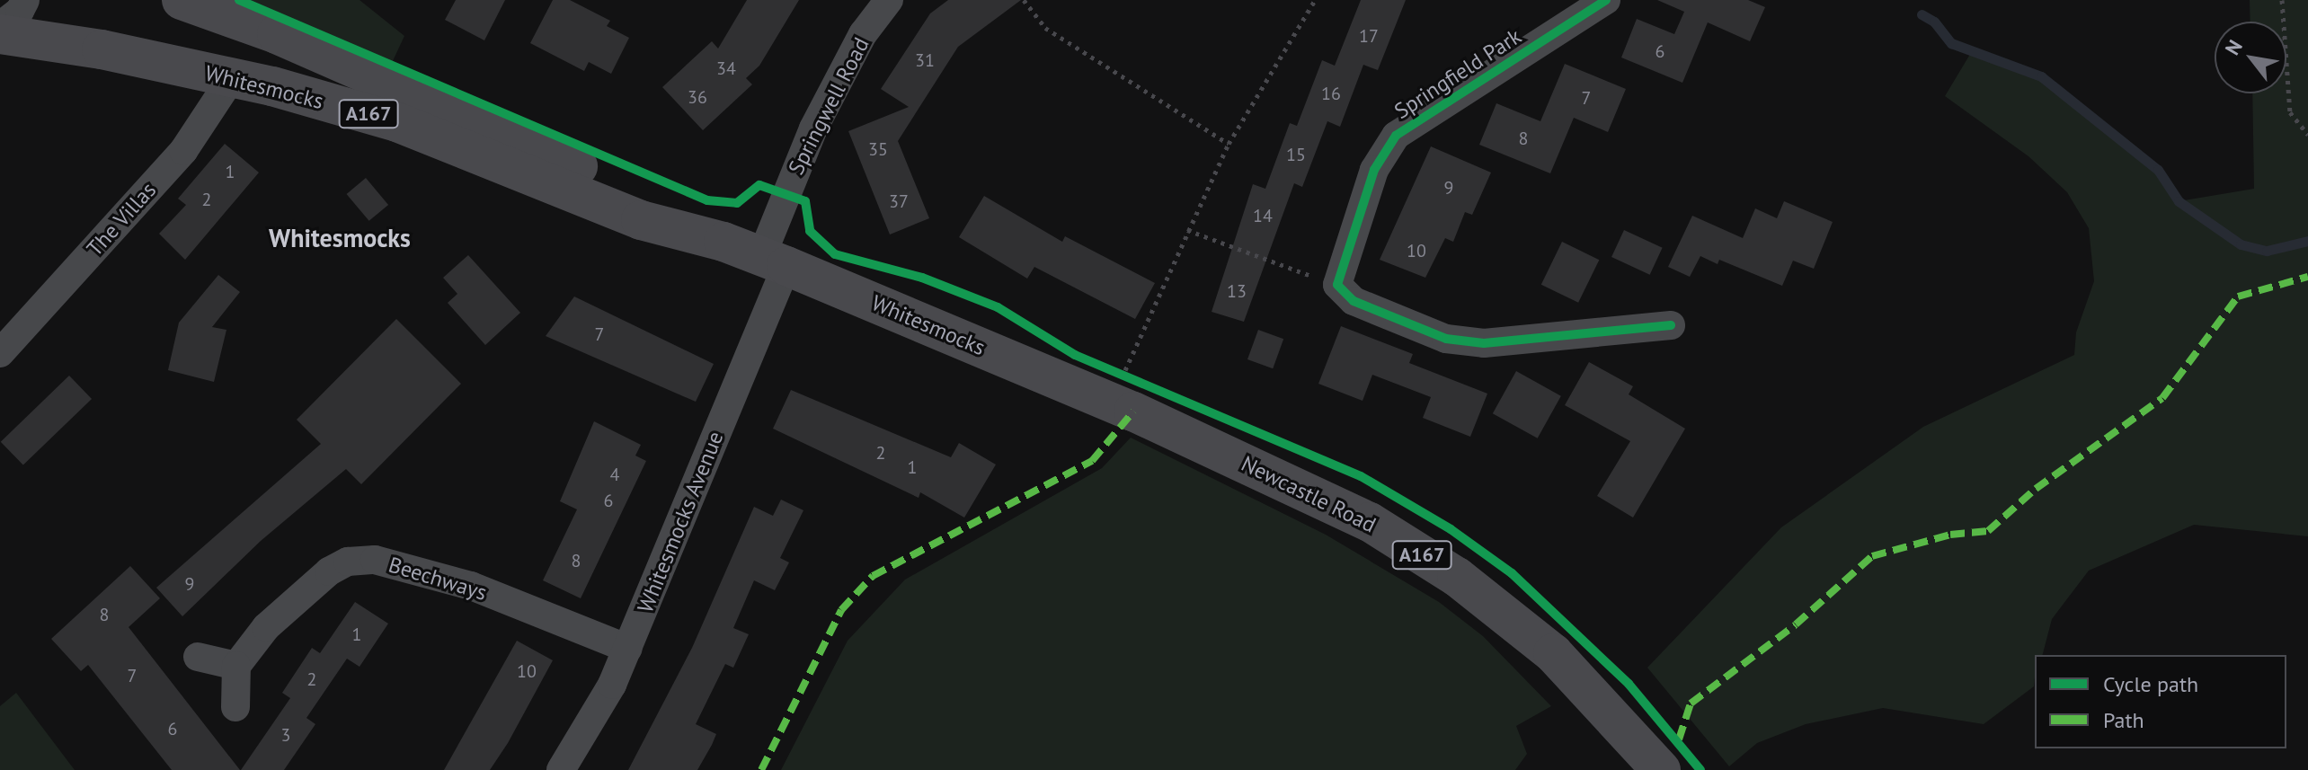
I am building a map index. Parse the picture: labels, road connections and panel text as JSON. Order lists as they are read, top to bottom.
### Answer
{
  "streets": {
    "highway": ["Whitesmocks", "A167", "Newcastle Road"],
    "street": [
      "Springfield Park",
      "Springwell Road",
      "The Villas",
      "Whitesmocks Avenue",
      "Beechways"
    ]
  },
  "crossings": [
    ["Whitesmocks", "Springwell Road"],
    ["Whitesmocks", "The Villas"],
    ["Whitesmocks", "Newcastle Road"],
    ["Whitesmocks", "Whitesmocks Avenue"],
    ["Springwell Road", "Whitesmocks Avenue"],
    ["Whitesmocks Avenue", "Beechways"]
  ],
  "districts": ["Whitesmocks"],
  "house_numbers": [
    "17",
    "6",
    "31",
    "34",
    "16",
    "36",
    "7",
    "8",
    "35",
    "15",
    "1",
    "9",
    "2",
    "37",
    "14",
    "10",
    "13",
    "7",
    "2",
    "1",
    "4",
    "6",
    "8",
    "9",
    "8",
    "1",
    "10",
    "7",
    "2",
    "6",
    "3"
  ],
  "legend": ["Cycle path", "Path"],
  "north": "top left"
}
